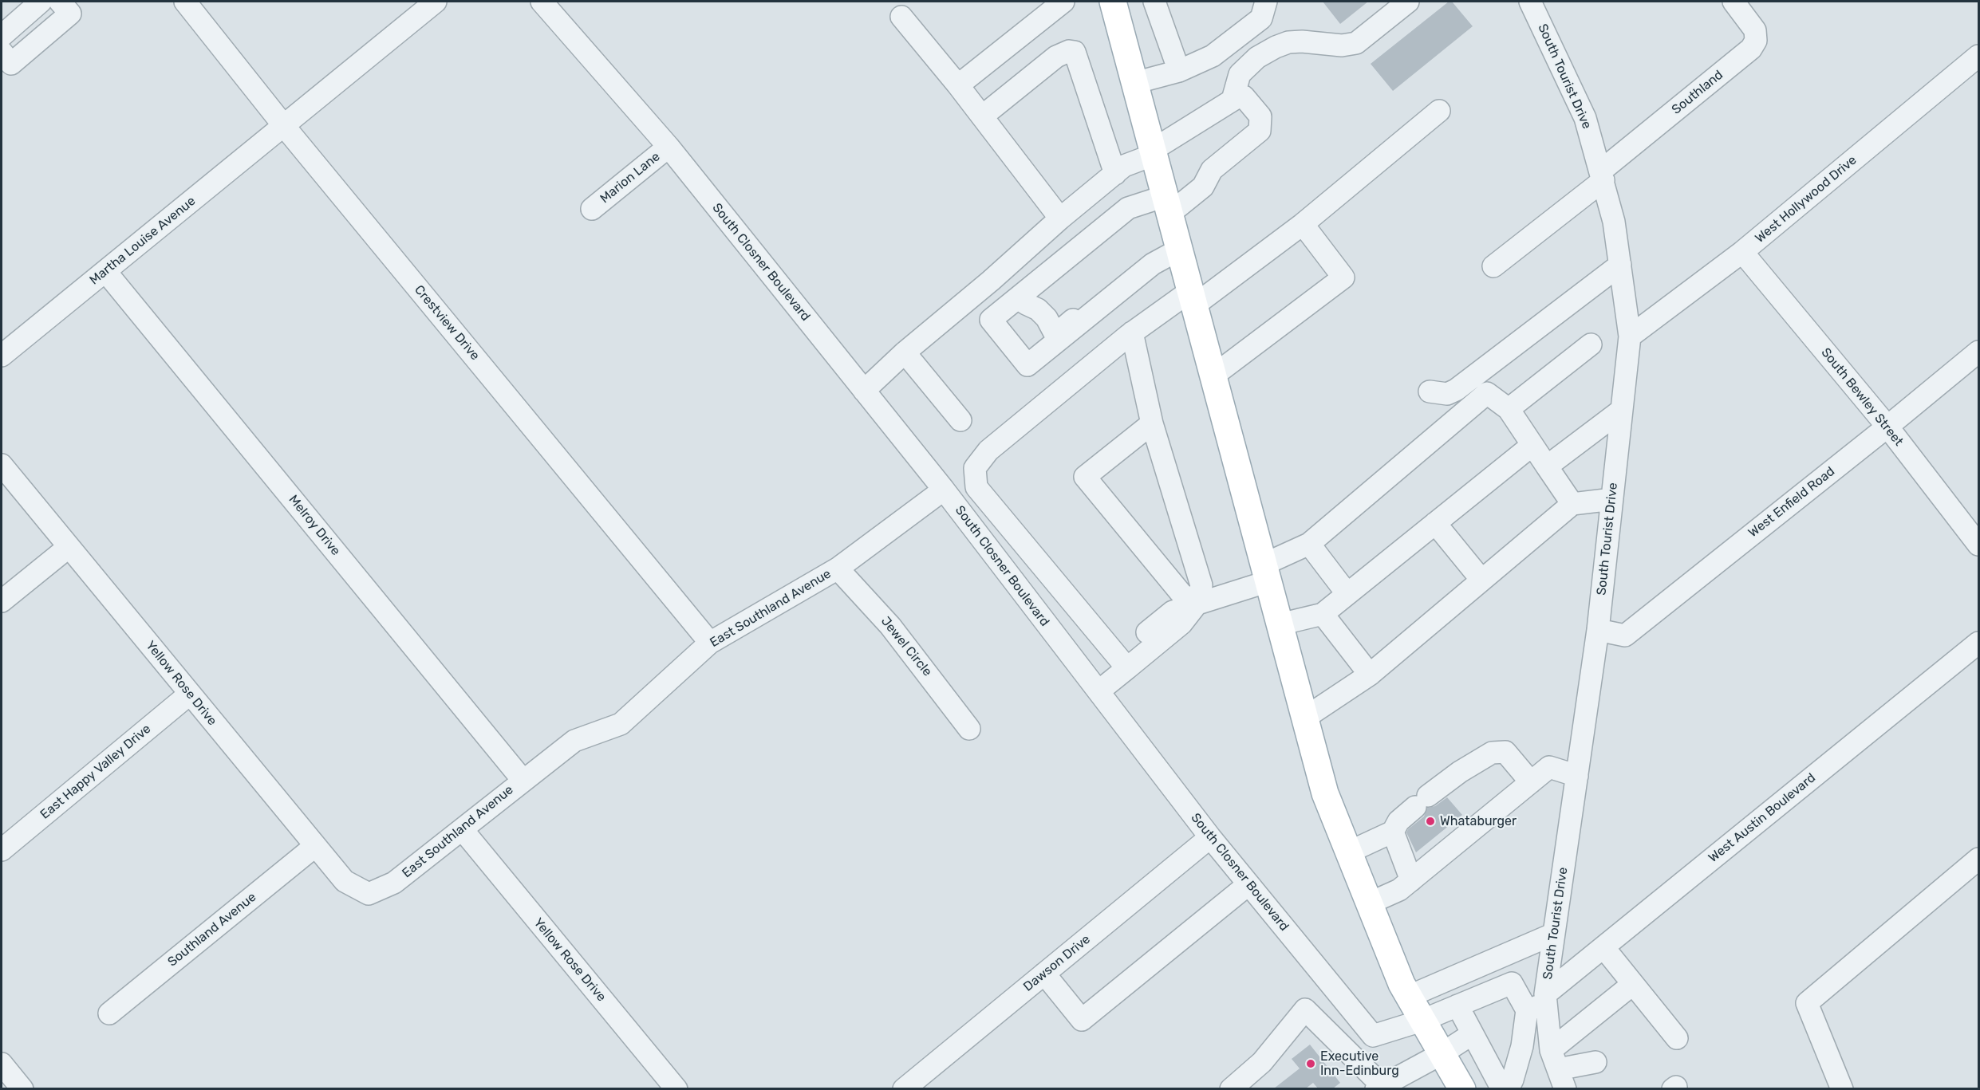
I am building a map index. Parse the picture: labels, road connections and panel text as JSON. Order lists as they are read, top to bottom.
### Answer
{
  "streets": {
    "street": [
      "South Tourist Drive",
      "Southland",
      "Marion Lane",
      "West Hollywood Drive",
      "Martha Louise Avenue",
      "South Closner Boulevard",
      "Crestview Drive",
      "South Bewley Street",
      "West Enfield Road",
      "Melroy Drive",
      "East Southland Avenue",
      "Jewel Circle",
      "Yellow Rose Drive",
      "East Happy Valley Drive",
      "West Austin Boulevard",
      "Southland Avenue",
      "Dawson Drive"
    ]
  },
  "crossings": [
    ["South Tourist Drive", "Southland"],
    ["South Tourist Drive", "West Hollywood Drive"],
    ["South Tourist Drive", "West Enfield Road"],
    ["South Tourist Drive", "West Austin Boulevard"],
    ["Marion Lane", "South Closner Boulevard"],
    ["West Hollywood Drive", "South Bewley Street"],
    ["Martha Louise Avenue", "Crestview Drive"],
    ["Martha Louise Avenue", "Melroy Drive"],
    ["South Closner Boulevard", "East Southland Avenue"],
    ["South Closner Boulevard", "Dawson Drive"],
    ["Crestview Drive", "East Southland Avenue"],
    ["South Bewley Street", "West Enfield Road"],
    ["Melroy Drive", "East Southland Avenue"],
    ["East Southland Avenue", "Jewel Circle"],
    ["East Southland Avenue", "Yellow Rose Drive"],
    ["Yellow Rose Drive", "East Happy Valley Drive"],
    ["Yellow Rose Drive", "Southland Avenue"]
  ],
  "places": ["Whataburger", "Executive Inn-Edinburg"]
}
